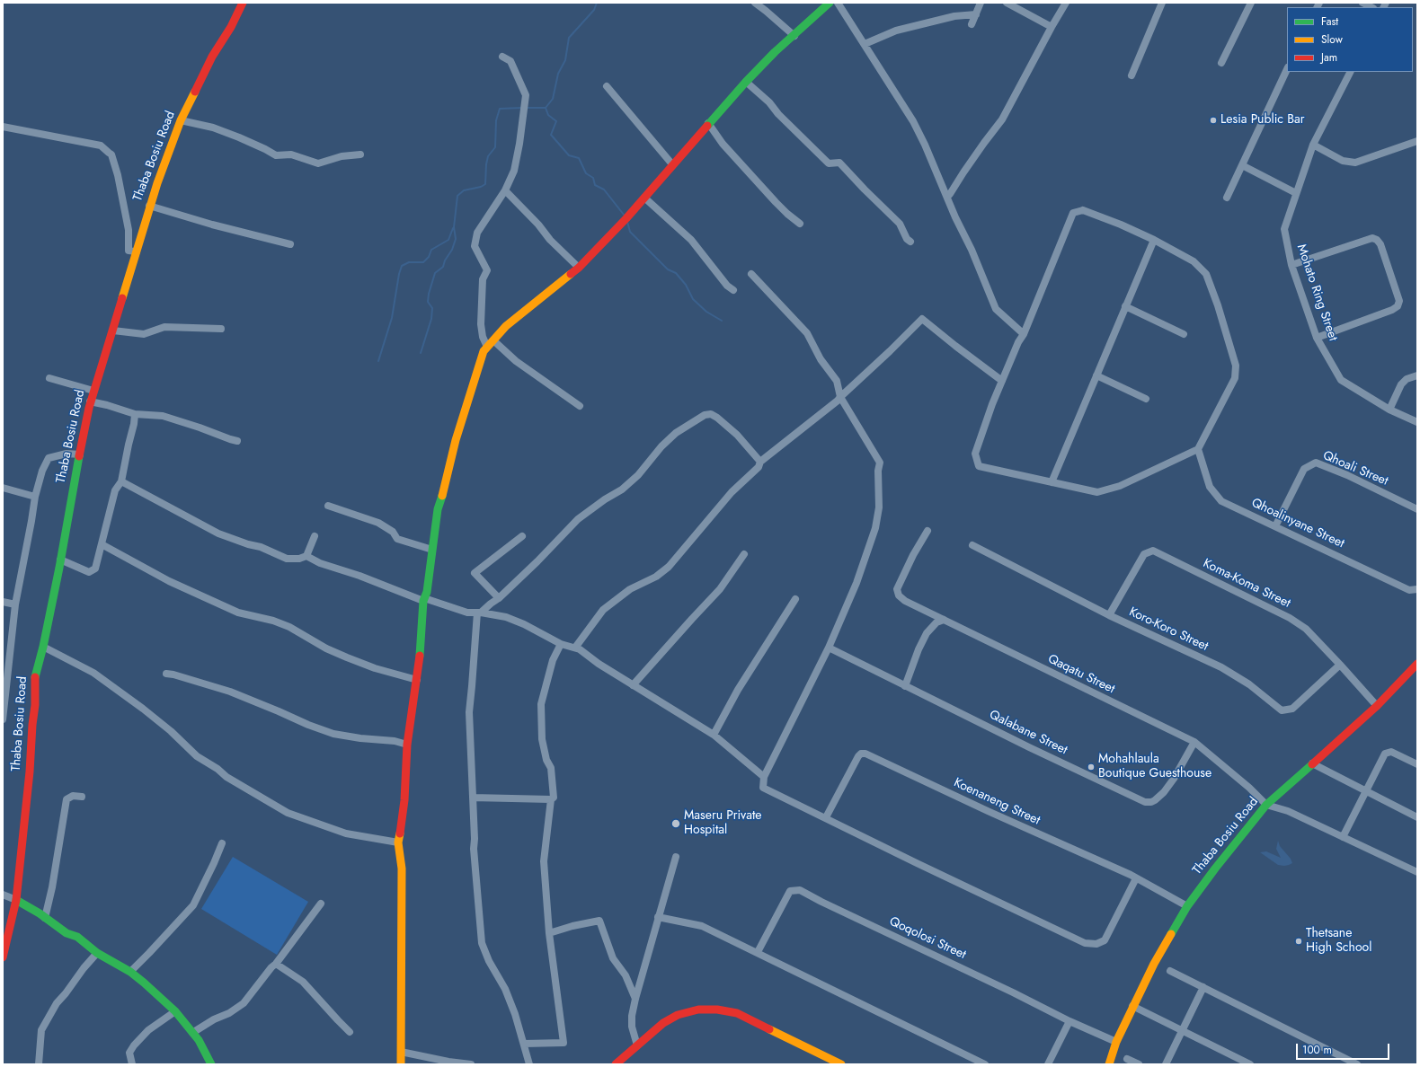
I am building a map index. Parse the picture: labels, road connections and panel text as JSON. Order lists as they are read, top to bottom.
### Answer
{
  "streets": {
    "street": [
      "Thaba Bosiu Road",
      "Mohato Ring Street",
      "Qhoali Street",
      "Qhoalinyane Street",
      "Koma-Koma Street",
      "Koro-Koro Street",
      "Qaqatu Street",
      "Qalabane Street",
      "Koenaneng Street",
      "Qoqolosi Street"
    ]
  },
  "crossings": [
    ["Thaba Bosiu Road", "Koma-Koma Street"],
    ["Thaba Bosiu Road", "Qaqatu Street"],
    ["Thaba Bosiu Road", "Koenaneng Street"],
    ["Thaba Bosiu Road", "Qoqolosi Street"],
    ["Qhoali Street", "Qhoalinyane Street"],
    ["Koma-Koma Street", "Koro-Koro Street"],
    ["Qaqatu Street", "Qalabane Street"]
  ],
  "places": [
    "Lesia Public Bar",
    "Mohahlaula Boutique Guesthouse",
    "Maseru Private Hospital",
    "Thetsane High School"
  ],
  "legend": ["Fast", "Slow", "Jam"],
  "scale_bar": "100 m"
}
